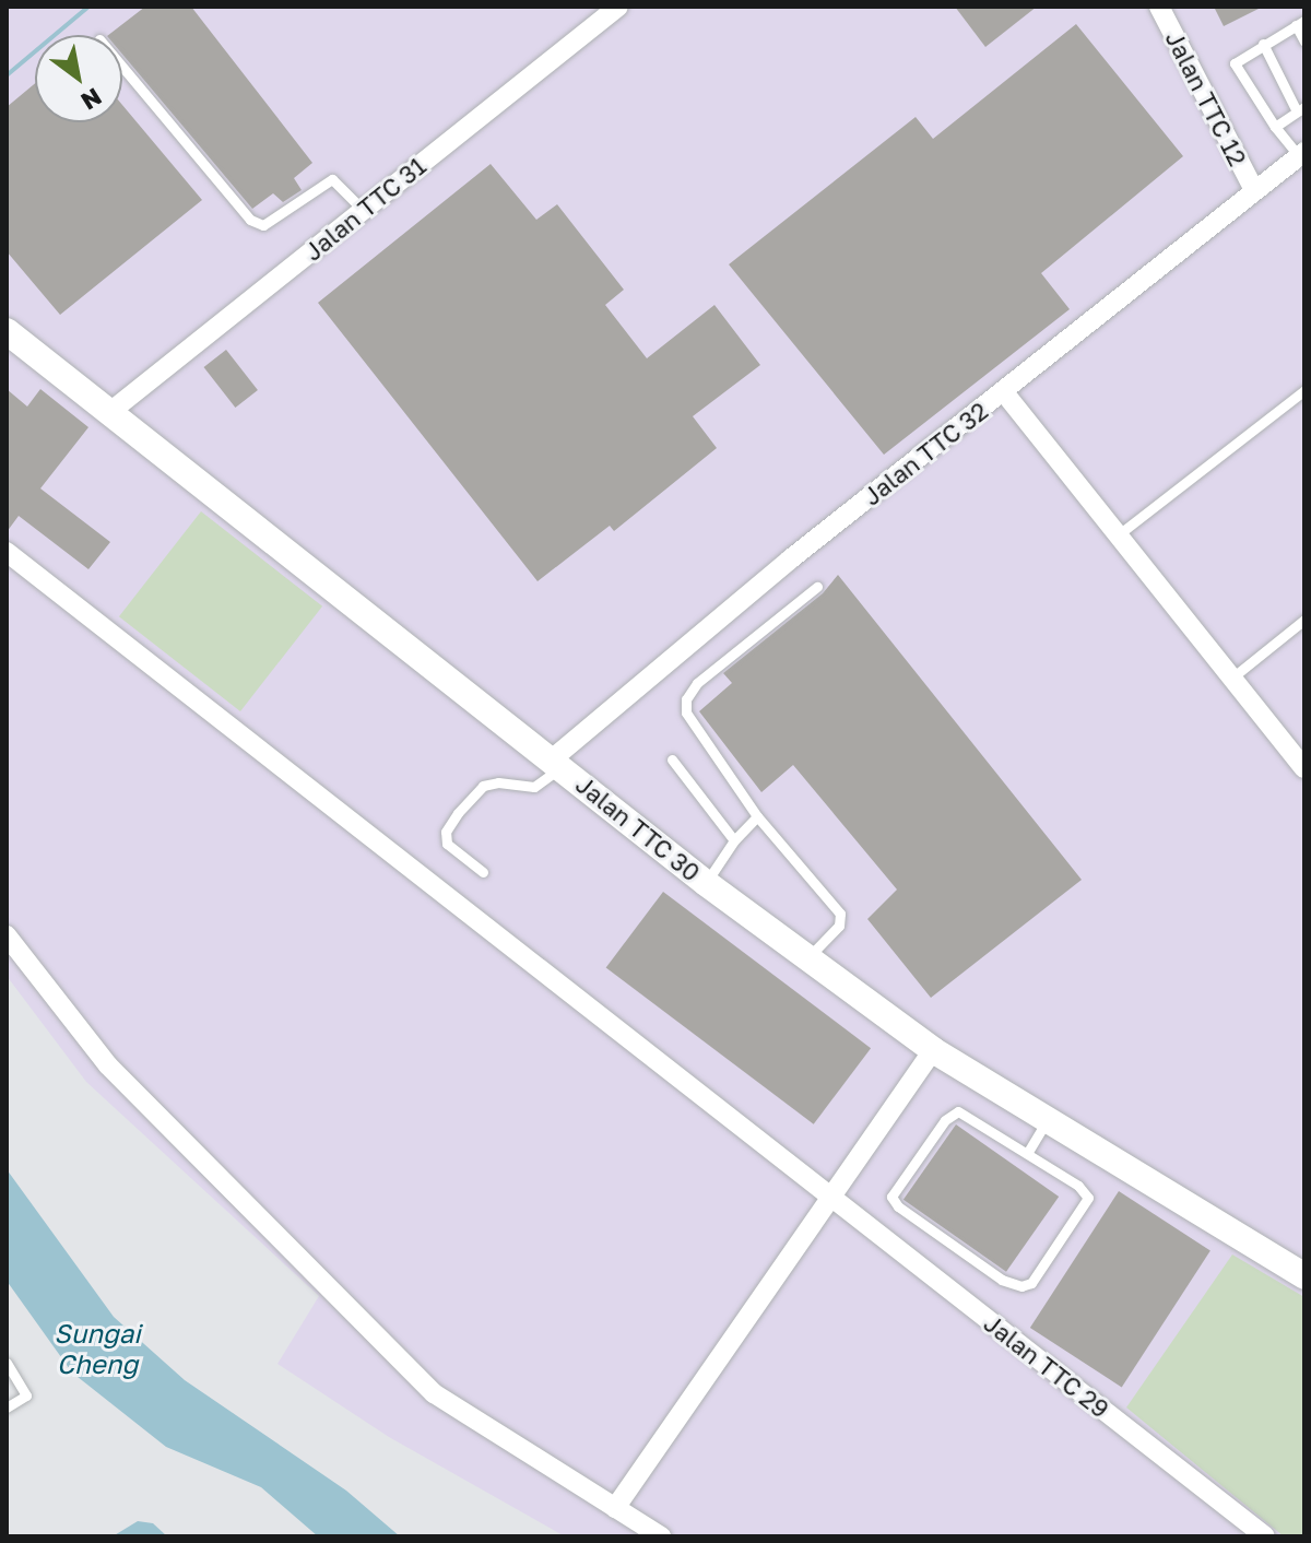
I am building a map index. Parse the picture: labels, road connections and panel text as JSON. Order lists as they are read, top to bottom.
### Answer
{
  "streets": {
    "street": [
      "Jalan TTC 12",
      "Jalan TTC 31",
      "Jalan TTC 32",
      "Jalan TTC 30",
      "Jalan TTC 29"
    ]
  },
  "crossings": [
    ["Jalan TTC 12", "Jalan TTC 32"],
    ["Jalan TTC 31", "Jalan TTC 30"],
    ["Jalan TTC 32", "Jalan TTC 30"]
  ],
  "water": ["Sungai Cheng"],
  "north": "bottom right"
}
